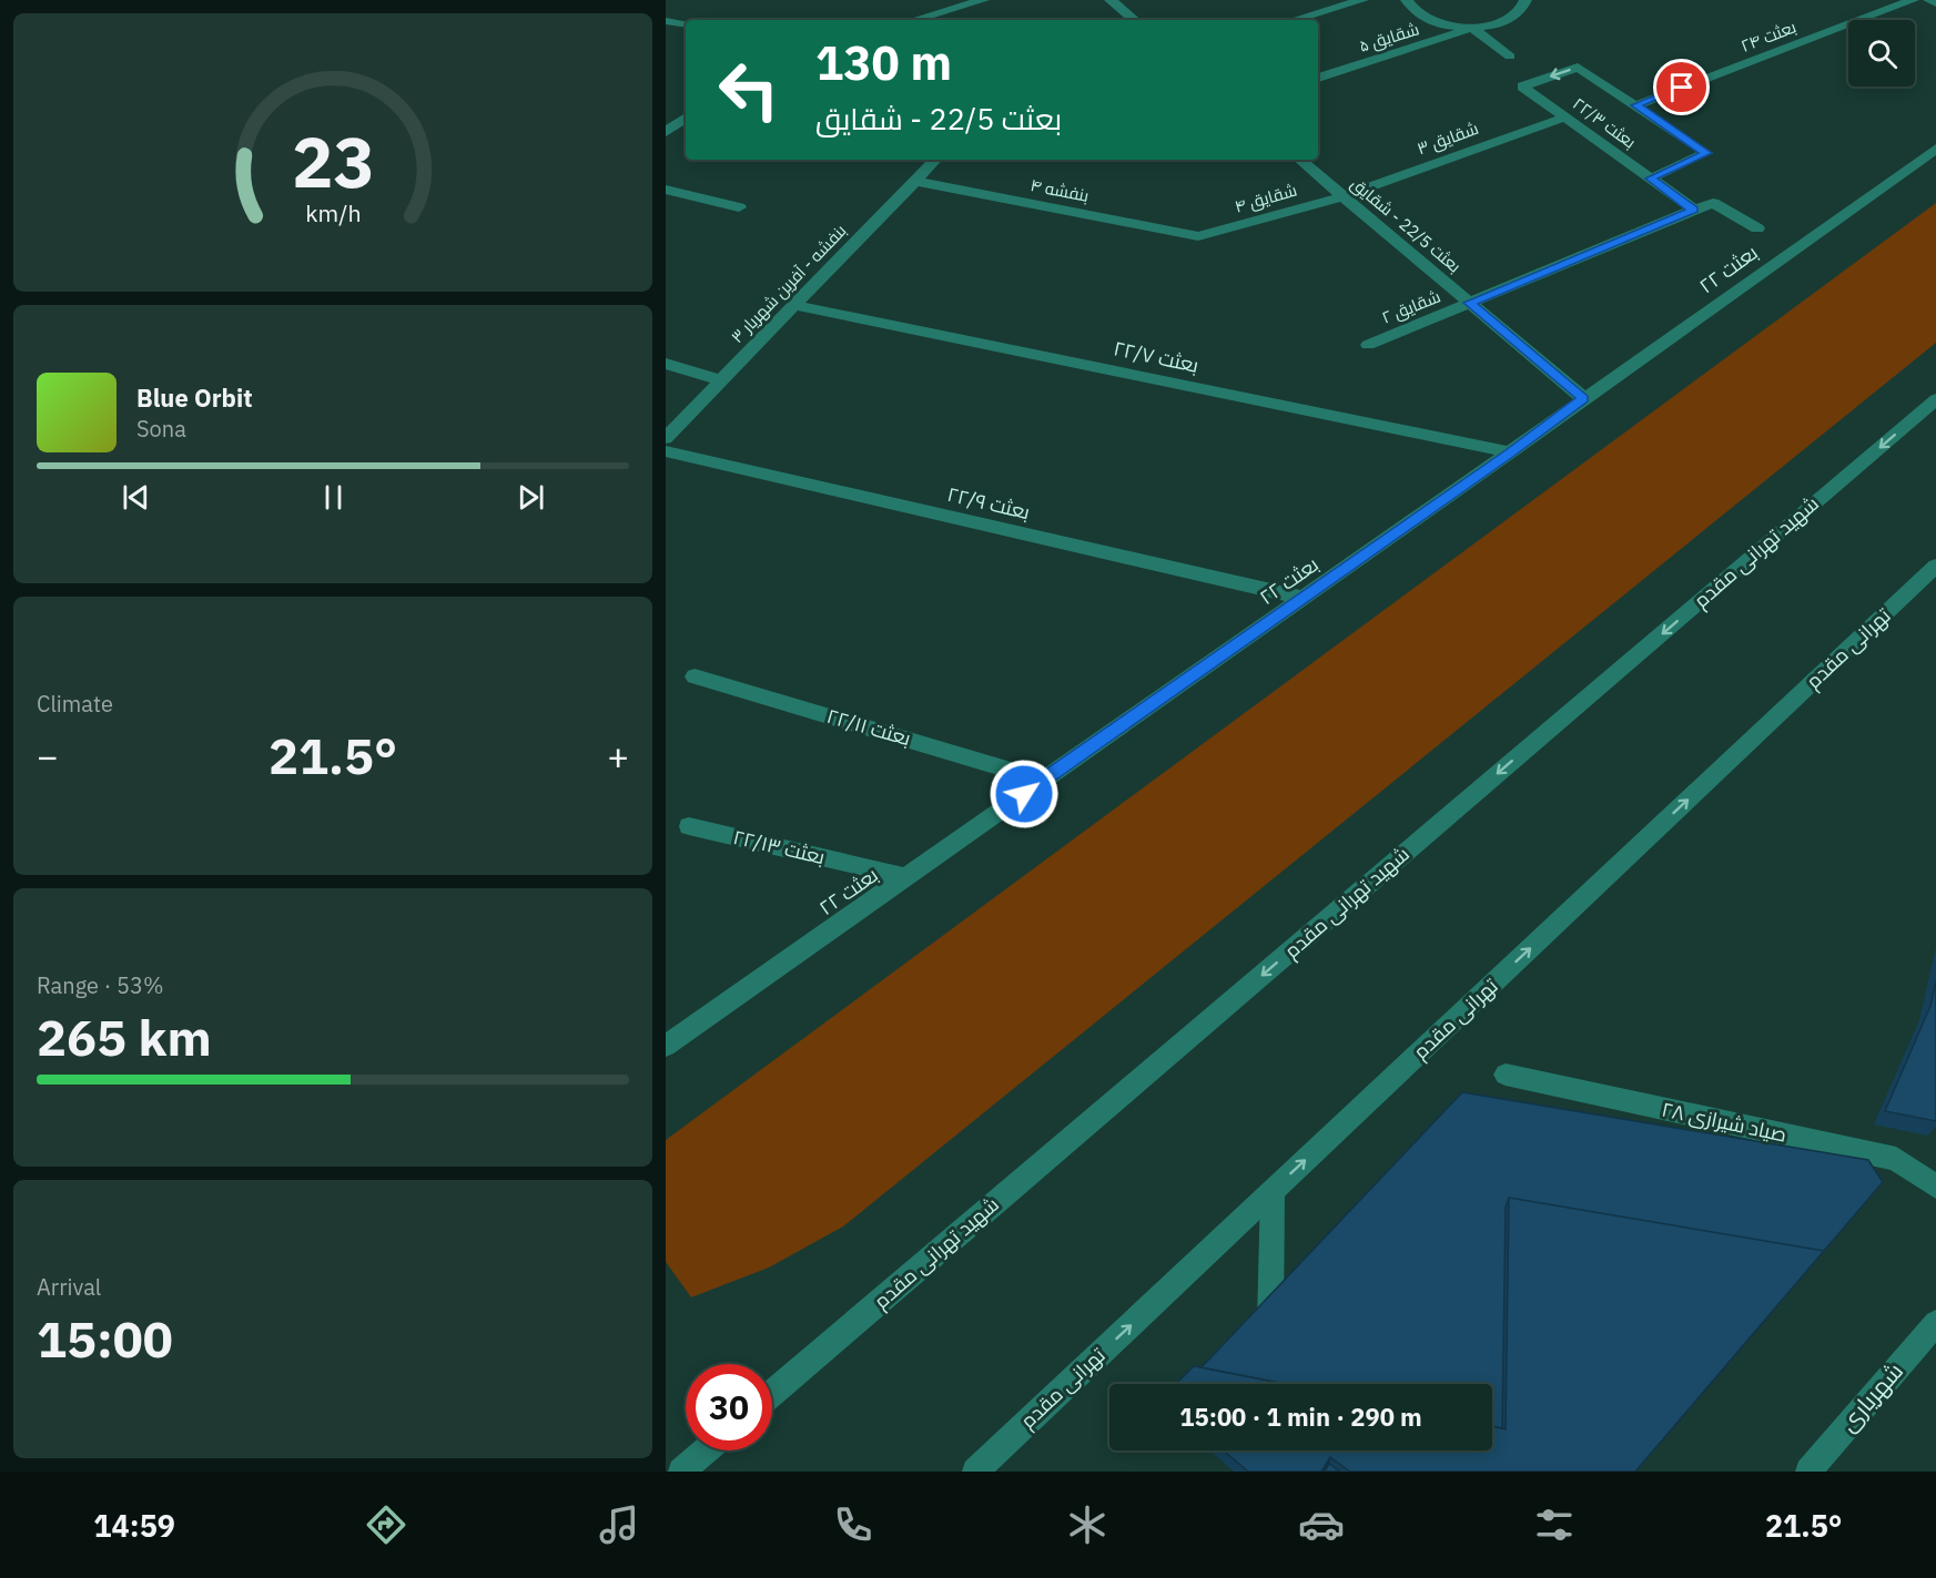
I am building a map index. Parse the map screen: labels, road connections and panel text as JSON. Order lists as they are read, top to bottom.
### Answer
{
  "streets": {
    "street": [
      "بعثت ۲۴",
      "شقایق ۵",
      "بعثت ۲۲/۳",
      "شقایق ۳",
      "بنفشه ۴",
      "شقایق ۴",
      "بعثت 22/5 - شقایق",
      "بعثت ۲۲",
      "بنفشه - آفرین شهریار ۳",
      "شقایق ۲",
      "بعثت ۲۲/۷",
      "بعثت ۲۲/۹",
      "شهید تهرانی مقدم",
      "تهرانی مقدم",
      "بعثت ۲۲/۱۱",
      "بعثت ۲۲/۱۳",
      "صیاد شیرازی ۲۸",
      "شهریاری"
    ]
  },
  "crossings": [
    ["بعثت ۲۴", "بعثت ۲۲/۳"],
    ["بعثت ۲۲/۳", "شقایق ۳"],
    ["شقایق ۳", "شقایق ۴"],
    ["شقایق ۳", "بعثت 22/5 - شقایق"],
    ["بنفشه ۴", "شقایق ۴"],
    ["بنفشه ۴", "بنفشه - آفرین شهریار ۳"],
    ["شقایق ۴", "بعثت 22/5 - شقایق"],
    ["بعثت 22/5 - شقایق", "بعثت ۲۲"],
    ["بعثت 22/5 - شقایق", "شقایق ۲"],
    ["بعثت ۲۲", "بعثت ۲۲/۷"],
    ["بعثت ۲۲", "بعثت ۲۲/۹"],
    ["بعثت ۲۲", "بعثت ۲۲/۱۱"],
    ["بعثت ۲۲", "بعثت ۲۲/۱۳"],
    ["بنفشه - آفرین شهریار ۳", "بعثت ۲۲/۷"]
  ],
  "one_way": ["شهید تهرانی مقدم", "تهرانی مقدم"],
  "page": {
    "turn": ["130 m", "بعثت 22/5 - شقایق"],
    "song": ["Blue Orbit", "Sona"],
    "tile": [
      "Climate",
      ["Range · 53%", "265 km"],
      ["Arrival", "15:00"]
    ],
    "heat": ["−", "21.5°", "+"],
    "limit": "30",
    "trip": "15:00 · 1 min · 290 m",
    "tabs": ["14:59", "21.5°"],
    "gauge": ["23", "km/h"]
  }
}
